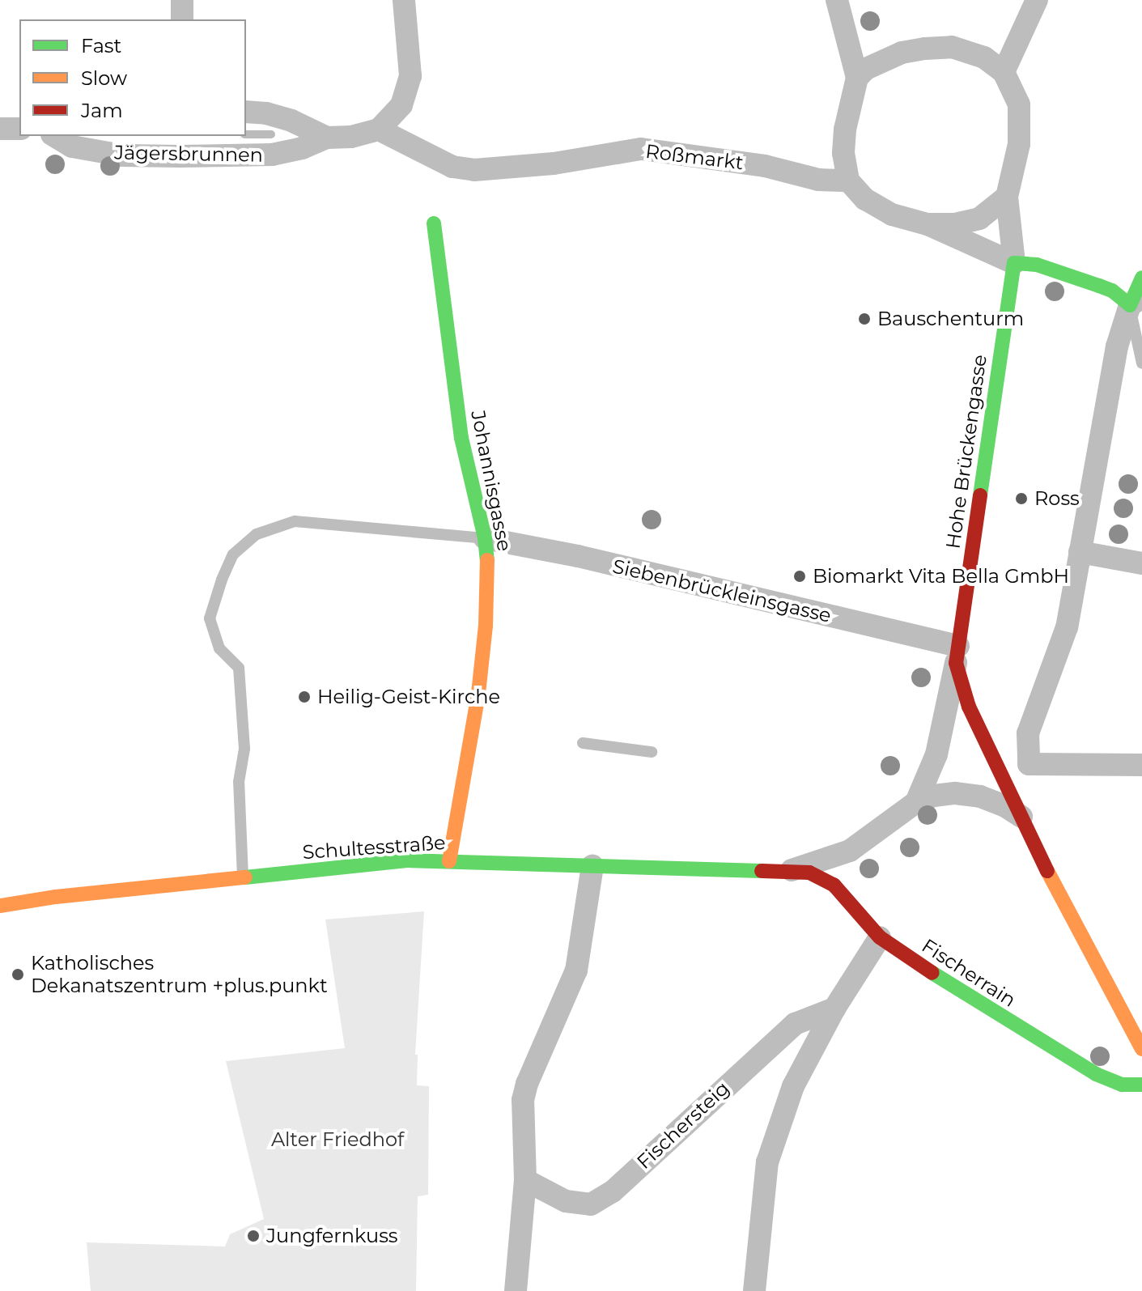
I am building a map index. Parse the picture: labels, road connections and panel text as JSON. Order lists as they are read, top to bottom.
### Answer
{
  "streets": {
    "street": [
      "Jägersbrunnen",
      "Roßmarkt",
      "Hohe Brückengasse",
      "Johannisgasse",
      "Siebenbrückleinsgasse",
      "Schultesstraße",
      "Fischerrain",
      "Fischersteig"
    ]
  },
  "crossings": [
    ["Jägersbrunnen", "Roßmarkt"],
    ["Hohe Brückengasse", "Siebenbrückleinsgasse"],
    ["Johannisgasse", "Siebenbrückleinsgasse"],
    ["Johannisgasse", "Schultesstraße"],
    ["Schultesstraße", "Fischerrain"]
  ],
  "parks": ["Alter Friedhof"],
  "places": [
    "Bauschenturm",
    "Ross",
    "Biomarkt Vita Bella GmbH",
    "Heilig-Geist-Kirche",
    "Katholisches Dekanatszentrum +plus.punkt",
    "Jungfernkuss"
  ],
  "legend": ["Fast", "Slow", "Jam"]
}
